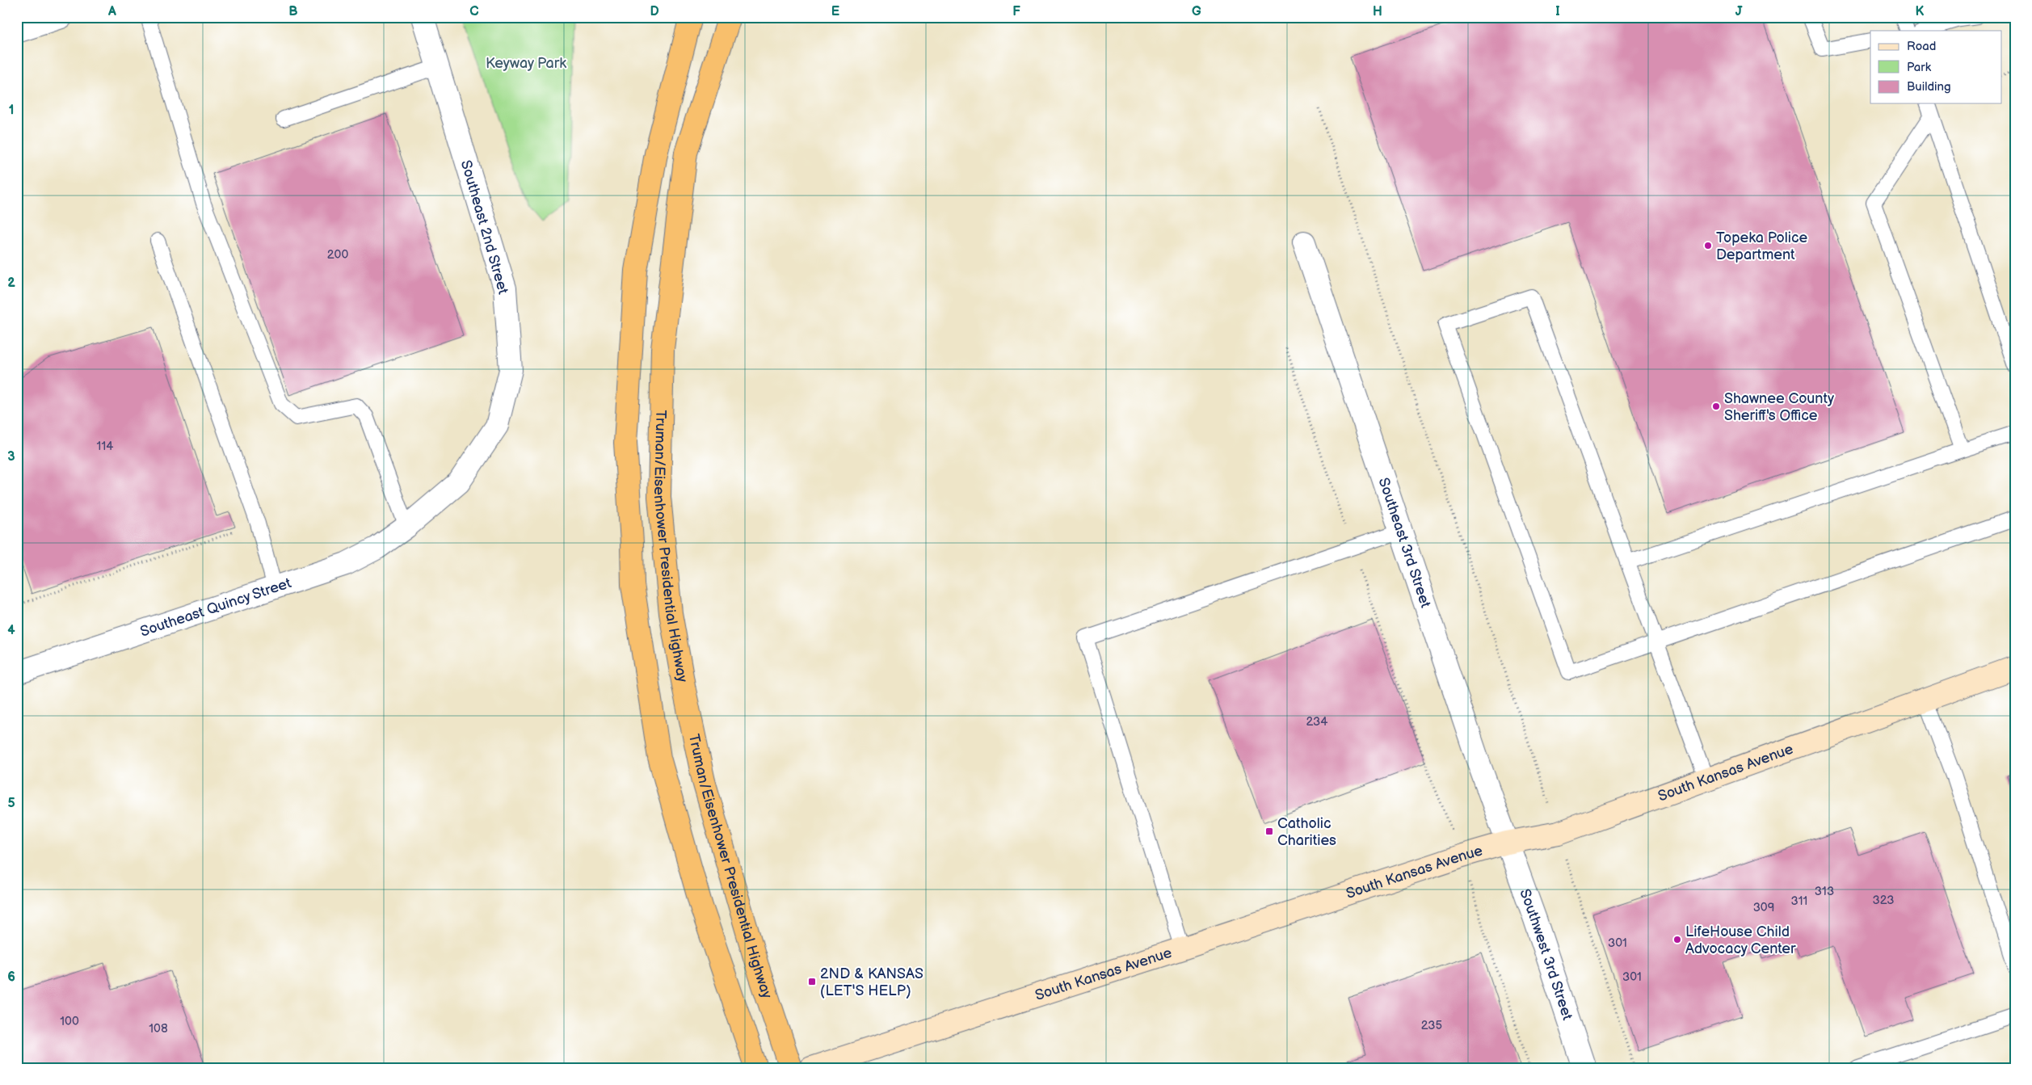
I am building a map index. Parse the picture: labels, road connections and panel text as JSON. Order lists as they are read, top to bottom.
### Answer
{
  "streets": {
    "highway": ["Truman/Eisenhower Presidential Highway"],
    "main road": ["South Kansas Avenue"],
    "street": [
      "Southeast 2nd Street",
      "Southeast 3rd Street",
      "Southeast Quincy Street",
      "Southwest 3rd Street"
    ]
  },
  "crossings": [
    ["Southeast 2nd Street", "Southeast Quincy Street"],
    ["Southeast 3rd Street", "South Kansas Avenue"],
    ["Southeast 3rd Street", "Southwest 3rd Street"],
    ["South Kansas Avenue", "Southwest 3rd Street"]
  ],
  "parks": ["Keyway Park"],
  "places": {
    "other": ["Topeka Police Department", "Shawnee County Sheriff's Office", "LifeHouse Child Advocacy Center"],
    "transit": ["Catholic Charities", "2ND & KANSAS (LET'S HELP)"]
  },
  "house_numbers": [
    "200",
    "114",
    "234",
    "313",
    "323",
    "311",
    "309",
    "301",
    "301",
    "100",
    "235",
    "108"
  ],
  "legend": ["Road", "Park", "Building"],
  "grid": {
    "columns": [
      "A",
      "B",
      "C",
      "D",
      "E",
      "F",
      "G",
      "H",
      "I",
      "J",
      "K"
    ],
    "rows": [
      "1",
      "2",
      "3",
      "4",
      "5",
      "6"
    ]
  }
}
